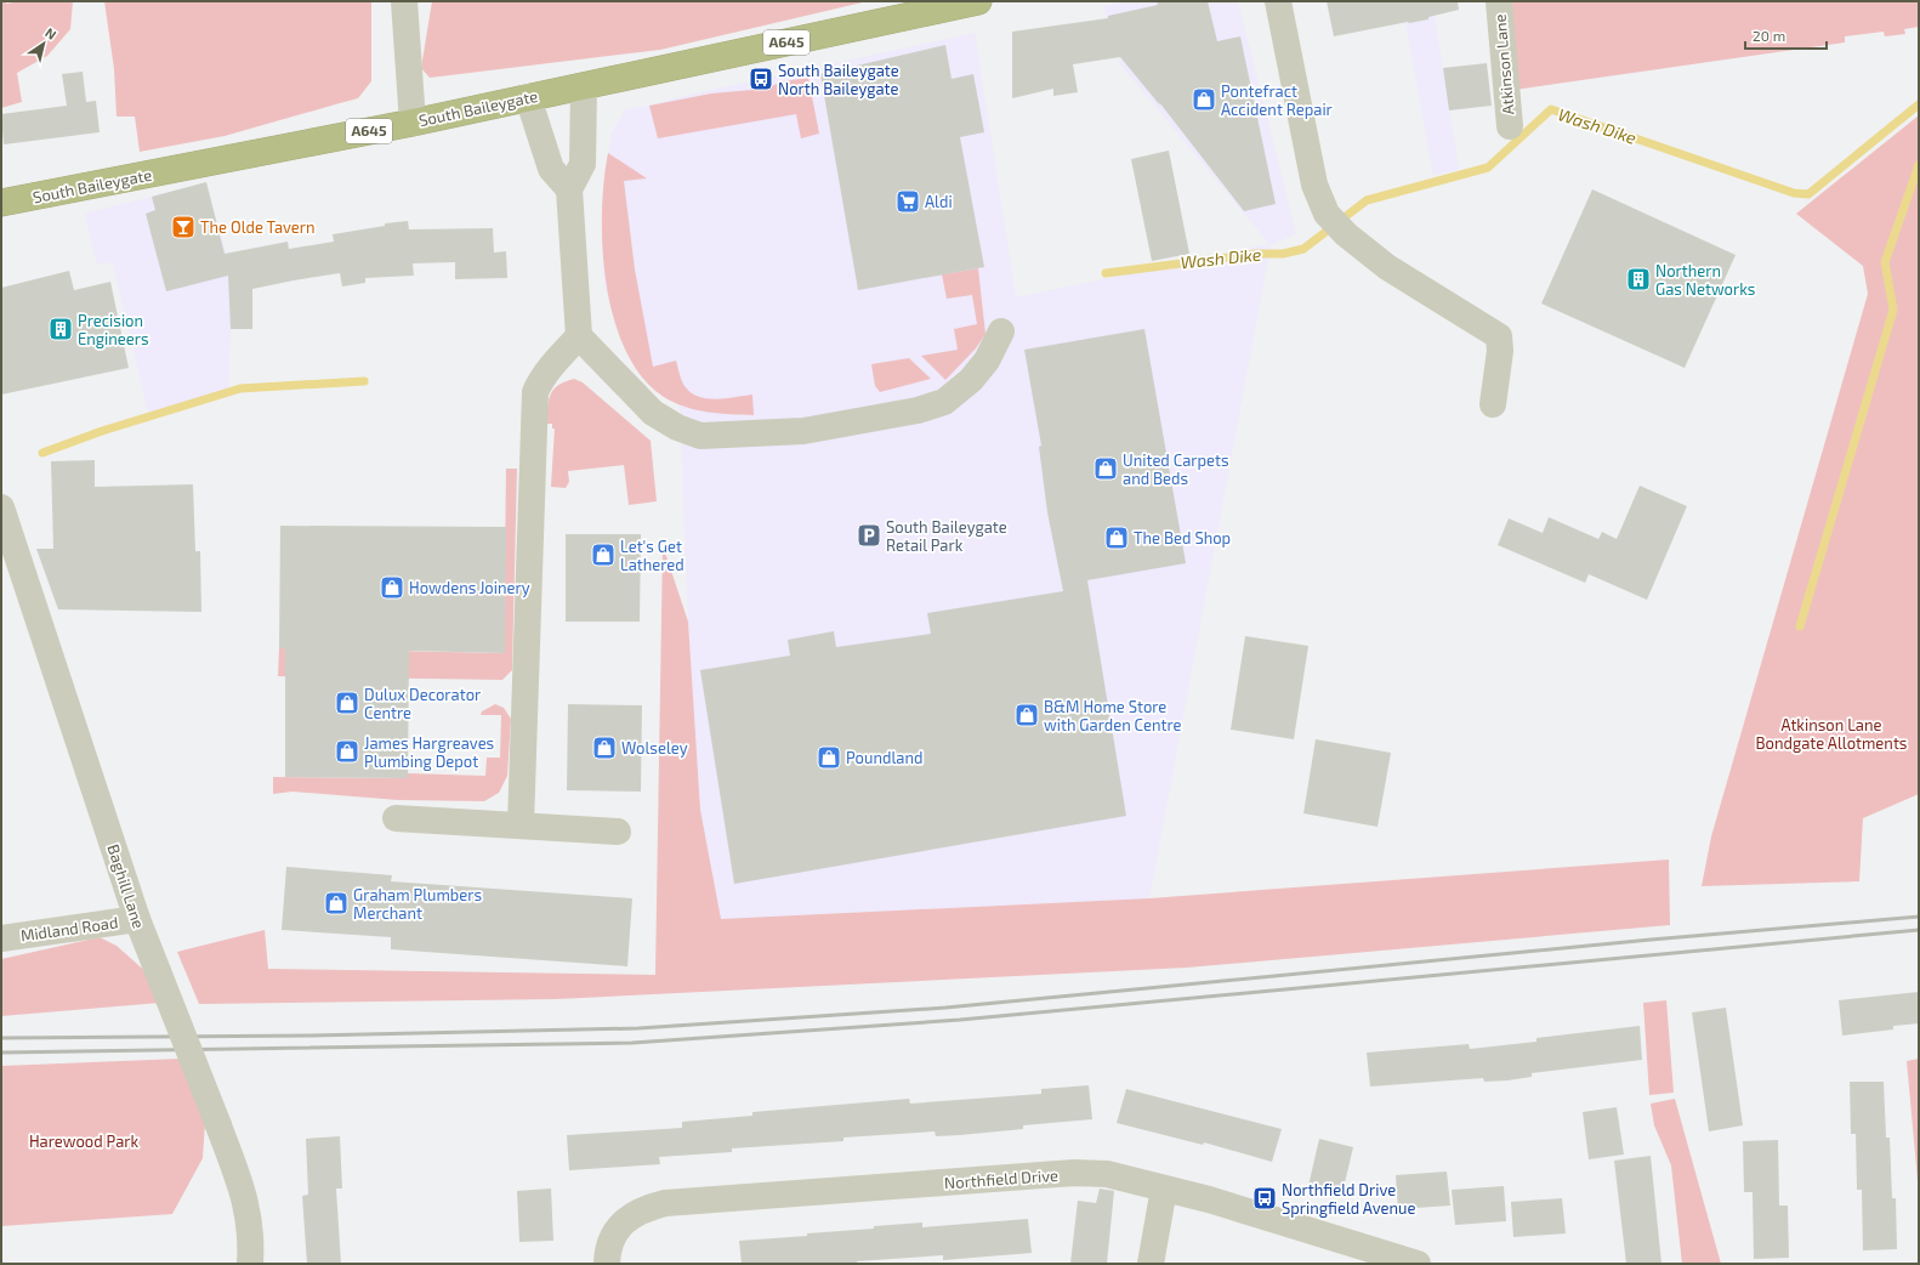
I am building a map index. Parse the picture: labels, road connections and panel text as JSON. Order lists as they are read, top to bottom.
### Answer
{
  "streets": {
    "highway": ["A645", "South Baileygate"],
    "street": [
      "Atkinson Lane",
      "Baghill Lane",
      "Midland Road",
      "Northfield Drive"
    ]
  },
  "crossings": [
    ["A645", "South Baileygate"],
    ["Baghill Lane", "Midland Road"]
  ],
  "water": ["Wash Dike"],
  "parks": ["Atkinson Lane Bondgate Allotments", "Harewood Park"],
  "places": {
    "bus stop": ["South Baileygate North Baileygate", "Northfield Drive Springfield Avenue"],
    "shop": [
      "Pontefract Accident Repair",
      "United Carpets and Beds",
      "The Bed Shop",
      "Let's Get Lathered",
      "Howdens Joinery",
      "Dulux Decorator Centre",
      "B&M Home Store with Garden Centre",
      "Wolseley",
      "James Hargreaves Plumbing Depot",
      "Poundland",
      "Graham Plumbers Merchant"
    ],
    "supermarket": ["Aldi"],
    "bar": ["The Olde Tavern"],
    "building": ["Northern Gas Networks", "Precision Engineers"],
    "parking": ["South Baileygate Retail Park"]
  },
  "scale_bar": "20 m",
  "north": "top right"
}
